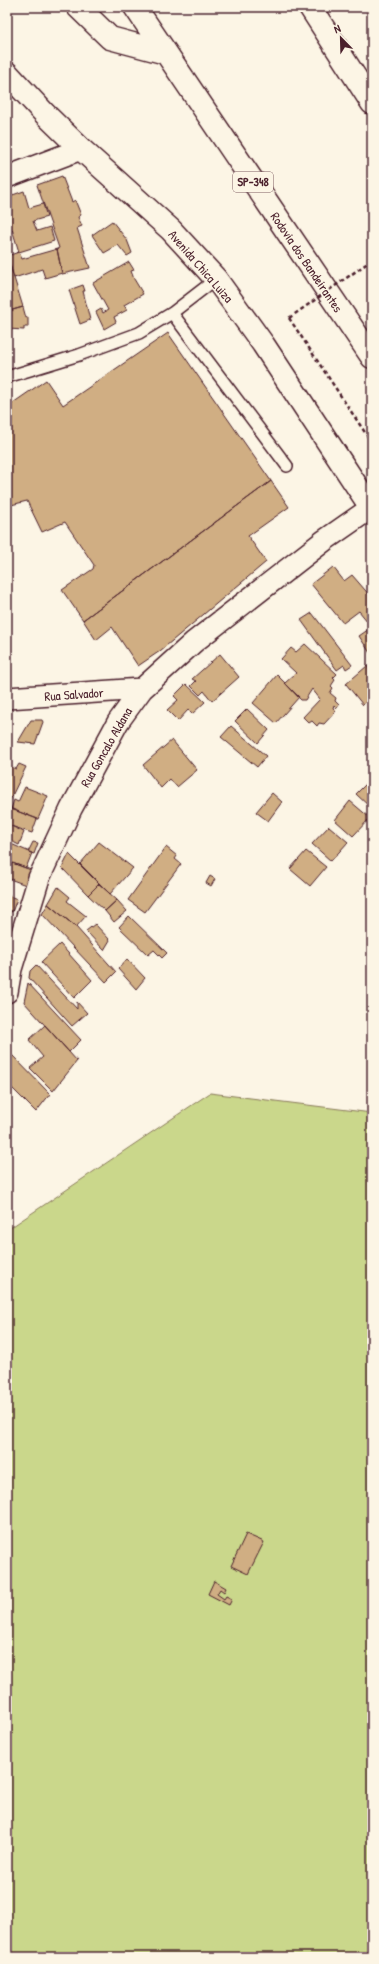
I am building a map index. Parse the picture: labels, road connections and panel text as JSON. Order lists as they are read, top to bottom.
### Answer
{
  "streets": {
    "main road": ["SP-348", "Rodovia dos Bandeirantes", "Avenida Chica Luiza"],
    "street": ["Rua Salvador", "Rua Goncalo Aldana"]
  },
  "crossings": [
    ["Avenida Chica Luiza", "Rua Goncalo Aldana"],
    ["Rua Salvador", "Rua Goncalo Aldana"]
  ],
  "north": "top left"
}
